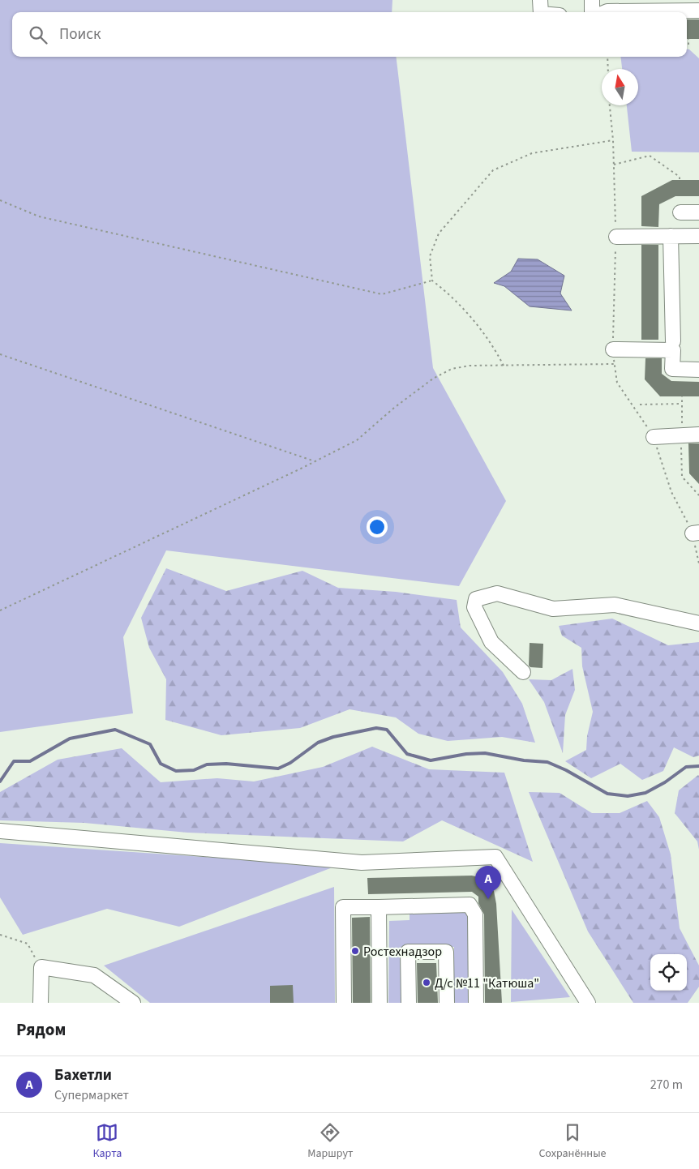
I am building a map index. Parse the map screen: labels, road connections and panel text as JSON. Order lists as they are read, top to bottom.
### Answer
{
  "places": ["Ростехнадзор", "Д/с №11 \"Катюша\""],
  "north": "top",
  "page": {
    "search": "Поиск",
    "pins": "A",
    "heading": "Рядом",
    "list": [
      {
        "mark": "A",
        "name": "Бахетли",
        "note": "Супермаркет",
        "value": "270 m"
      }
    ],
    "nav": ["Карта", "Маршрут", "Сохранённые"]
  }
}
